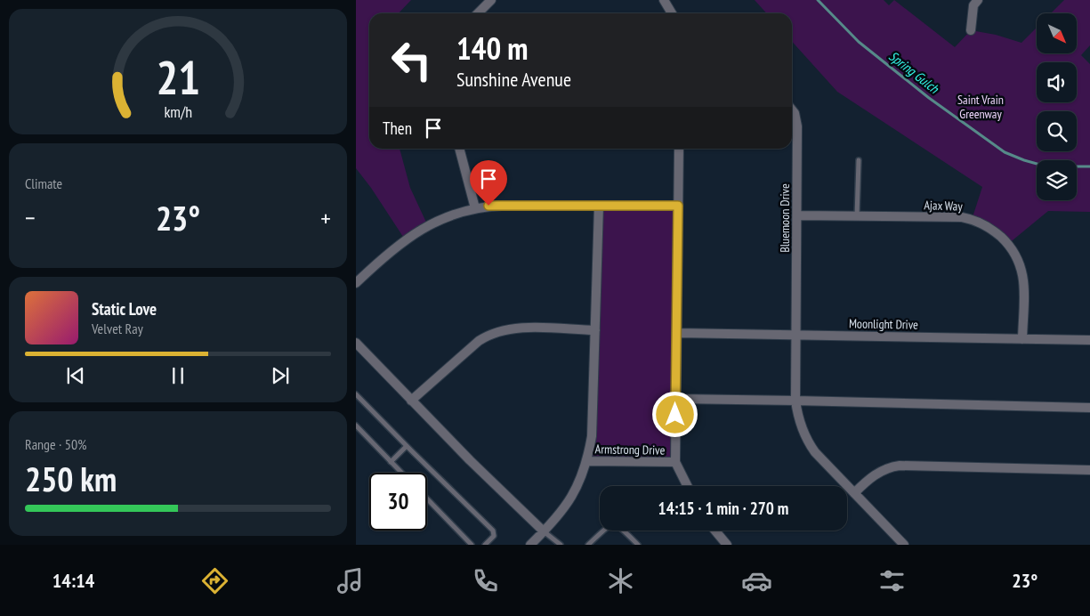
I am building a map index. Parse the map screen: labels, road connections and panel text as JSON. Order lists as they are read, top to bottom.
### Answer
{
  "streets": {
    "street": [
      "Ajax Way",
      "Bluemoon Drive",
      "Moonlight Drive",
      "Armstrong Drive"
    ]
  },
  "crossings": [
    ["Ajax Way", "Bluemoon Drive"],
    ["Ajax Way", "Moonlight Drive"],
    ["Bluemoon Drive", "Moonlight Drive"],
    ["Moonlight Drive", "Armstrong Drive"]
  ],
  "water": ["Spring Gulch"],
  "parks": ["Saint Vrain Greenway"],
  "north": "bottom right",
  "page": {
    "turn": ["140 m", "Sunshine Avenue"],
    "then": "Then",
    "tile": [
      "Climate",
      ["Range · 50%", "250 km"]
    ],
    "heat": ["−", "23°", "+"],
    "song": ["Static Love", "Velvet Ray"],
    "limit": "30",
    "trip": "14:15 · 1 min · 270 m",
    "tabs": ["14:14", "23°"],
    "gauge": ["21", "km/h"]
  }
}
